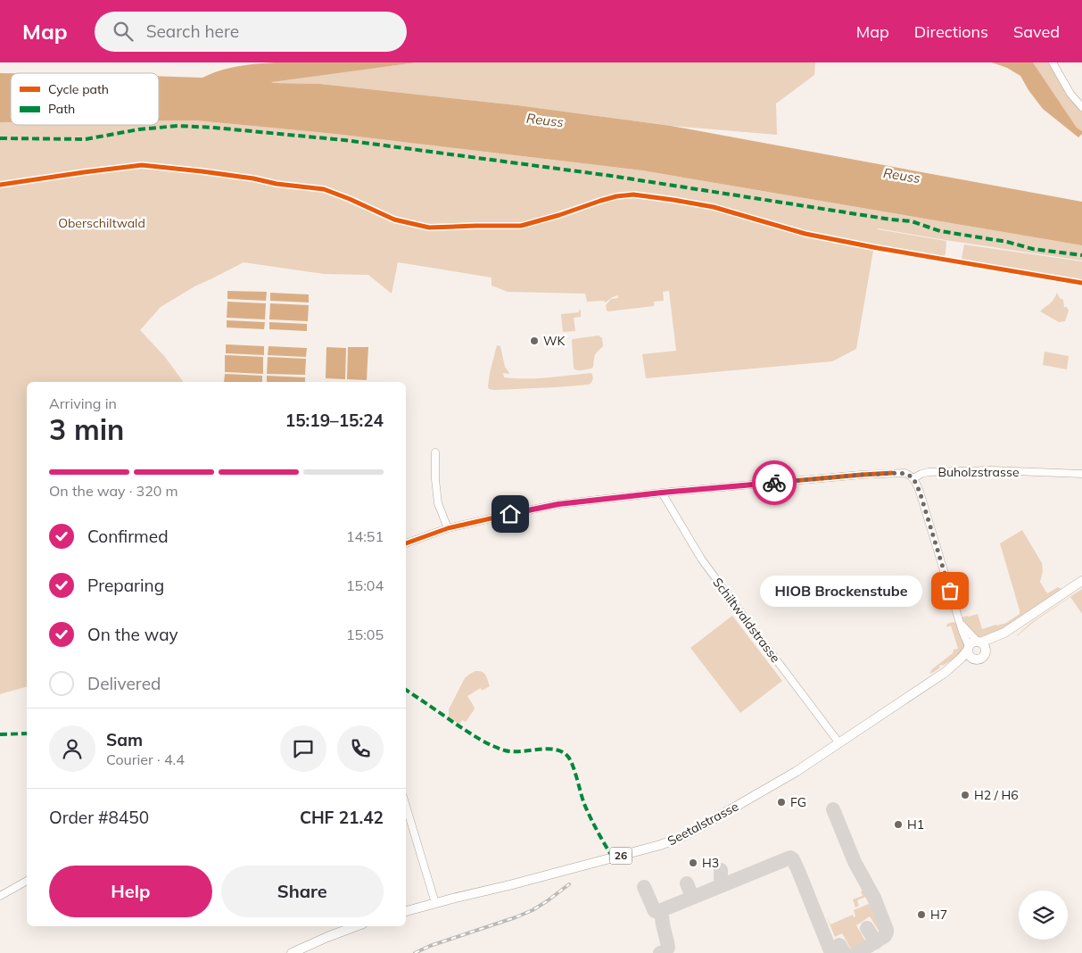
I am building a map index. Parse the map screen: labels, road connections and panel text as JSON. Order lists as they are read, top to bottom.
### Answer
{
  "streets": {
    "main road": ["Seetalstrasse", "26"],
    "street": ["Buholzstrasse", "Schiltwaldstrasse"]
  },
  "crossings": [
    ["Schiltwaldstrasse", "Seetalstrasse"]
  ],
  "water": ["Reuss"],
  "parks": ["Oberschiltwald"],
  "places": [
    "WK",
    "HIOB Brockenstube",
    "H2 / H6",
    "FG",
    "H1",
    "H3",
    "H7"
  ],
  "legend": ["Cycle path", "Path"],
  "page": {
    "header": "Map",
    "search": "Search here",
    "nav": ["Map", "Directions", "Saved"],
    "heading": ["3 min", "Arriving in", "15:19–15:24"],
    "panel": [
      "Sam",
      "Courier · 4.4",
      "Order #8450",
      "CHF 21.42"
    ],
    "bar": "On the way · 320 m",
    "list": [
      ["Confirmed", "14:51"],
      ["Preparing", "15:04"],
      ["On the way", "15:05"],
      "Delivered"
    ],
    "bubble": "HIOB Brockenstube",
    "buttons": ["Help", "Share"]
  }
}
